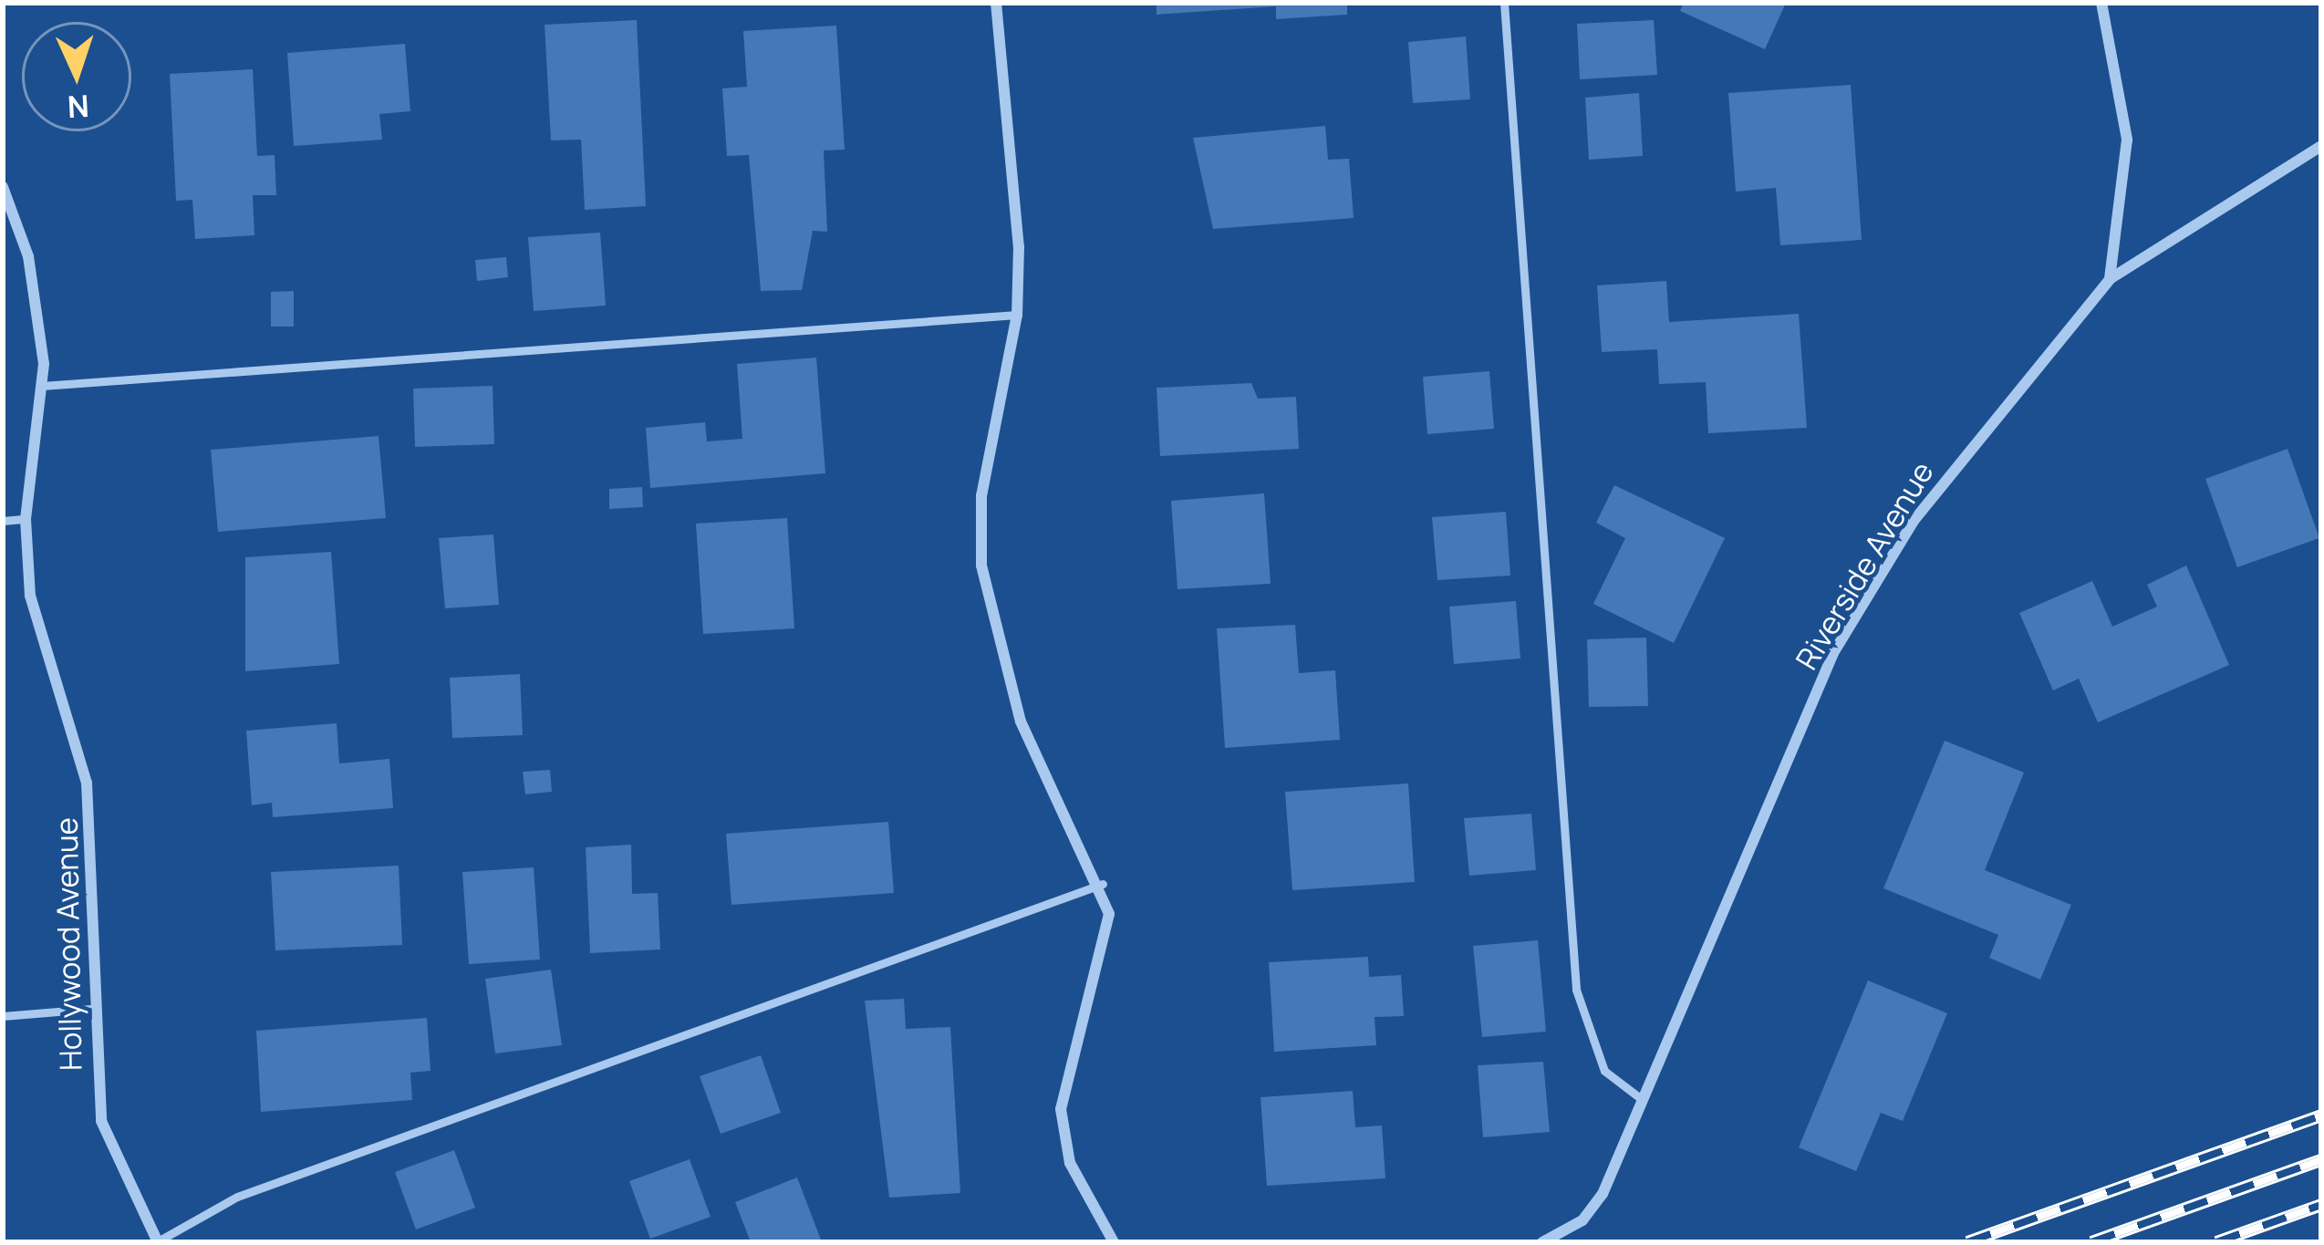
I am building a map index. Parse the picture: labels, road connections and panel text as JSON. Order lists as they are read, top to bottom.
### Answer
{
  "streets": {
    "street": ["Riverside Avenue", "Hollywood Avenue"]
  },
  "north": "bottom"
}
